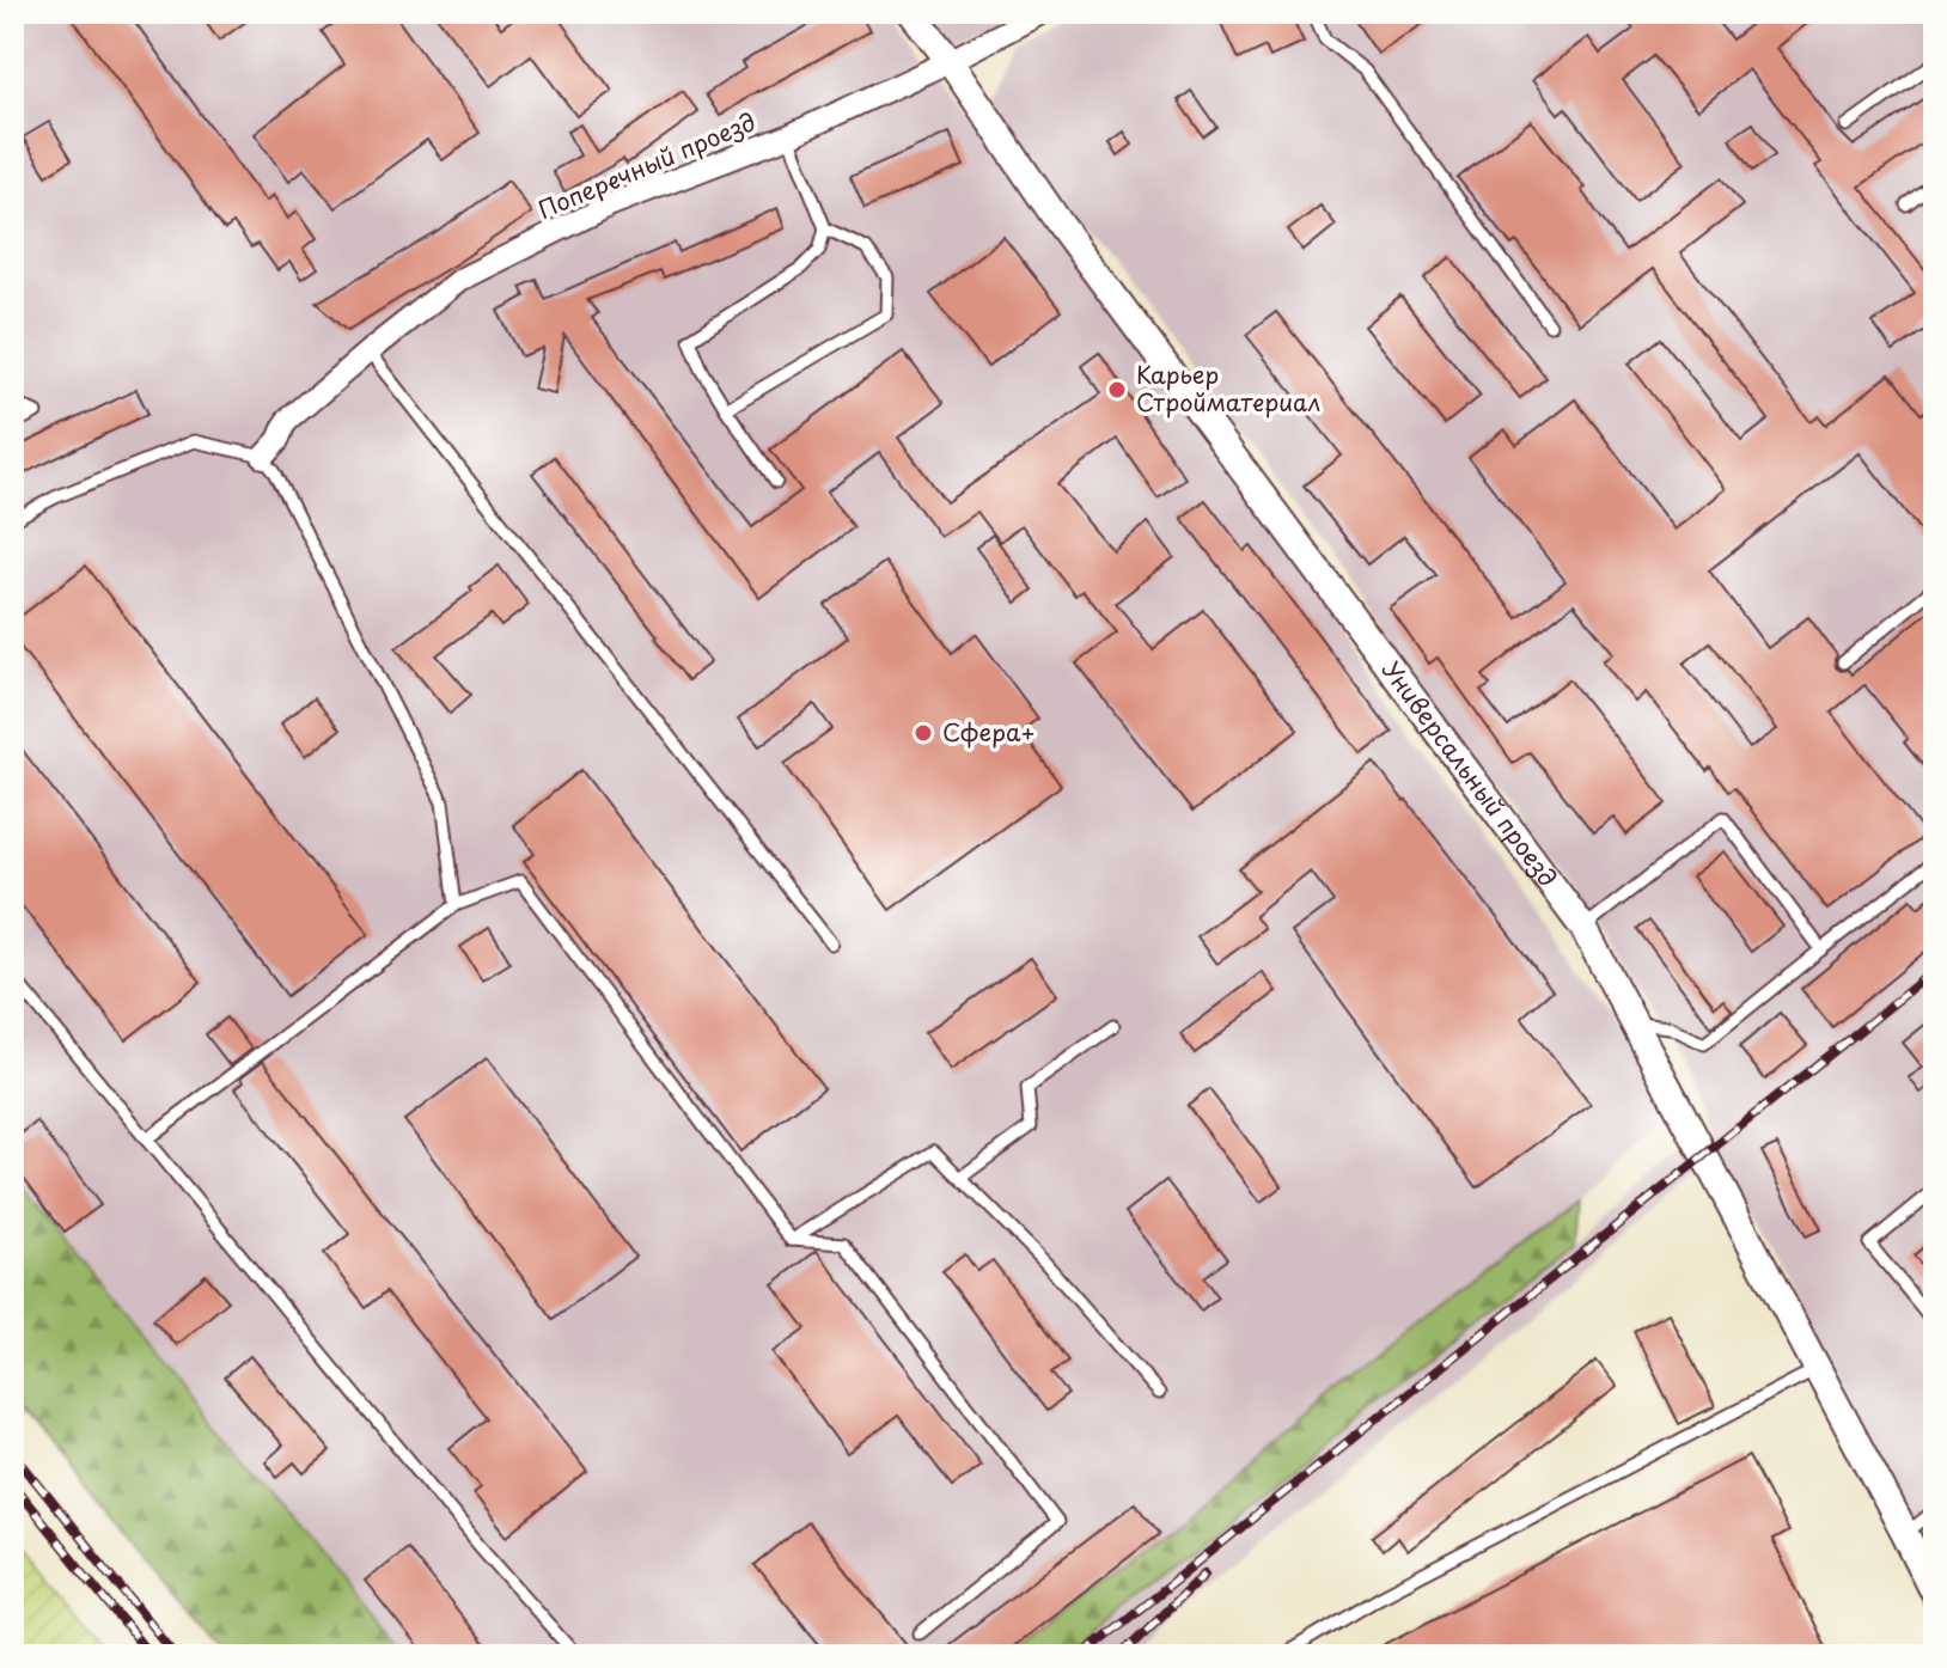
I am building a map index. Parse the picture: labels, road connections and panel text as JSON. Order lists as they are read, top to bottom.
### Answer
{
  "streets": {
    "street": ["Поперечный проезд", "Универсальный проезд"]
  },
  "crossings": [
    ["Поперечный проезд", "Универсальный проезд"]
  ],
  "places": ["Карьер Стройматериал", "Сфера+"]
}
